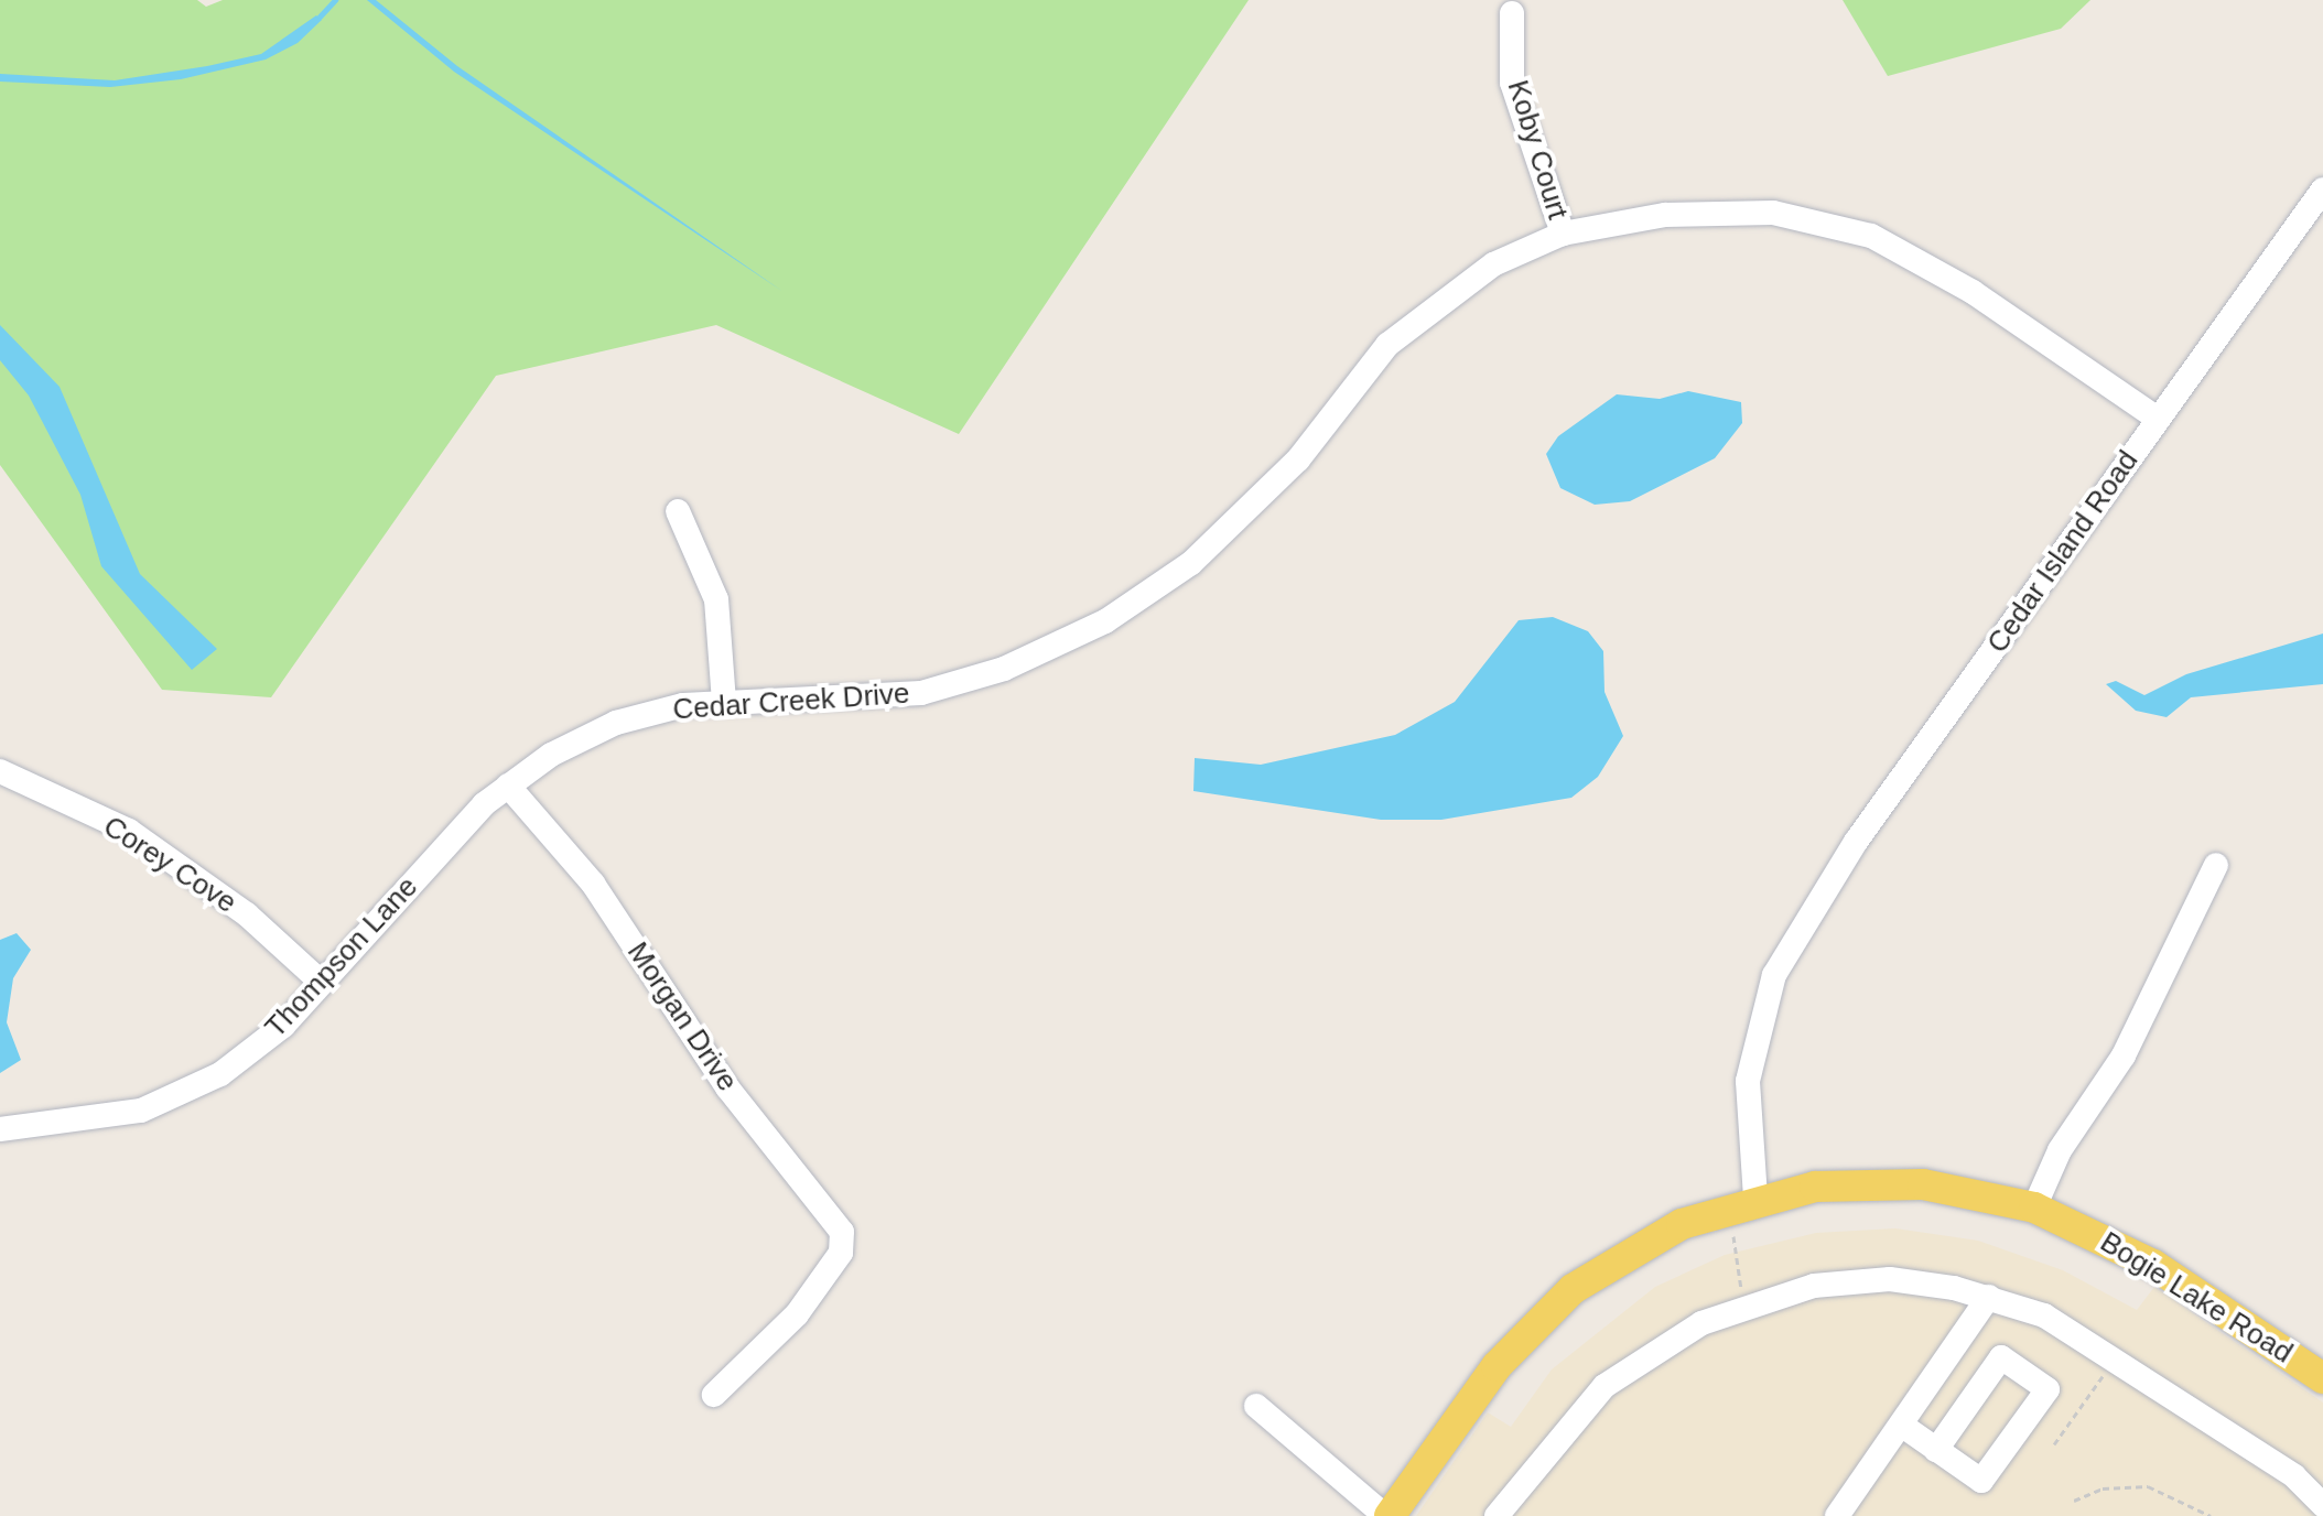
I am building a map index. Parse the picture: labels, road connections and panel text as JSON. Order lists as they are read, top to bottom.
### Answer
{
  "streets": {
    "main road": ["Bogie Lake Road"],
    "street": [
      "Koby Court",
      "Cedar Island Road",
      "Cedar Creek Drive",
      "Corey Cove",
      "Thompson Lane",
      "Morgan Drive"
    ]
  },
  "crossings": [
    ["Koby Court", "Cedar Creek Drive"],
    ["Cedar Island Road", "Cedar Creek Drive"],
    ["Cedar Island Road", "Bogie Lake Road"],
    ["Cedar Creek Drive", "Thompson Lane"],
    ["Cedar Creek Drive", "Morgan Drive"],
    ["Corey Cove", "Thompson Lane"],
    ["Thompson Lane", "Morgan Drive"]
  ]
}
